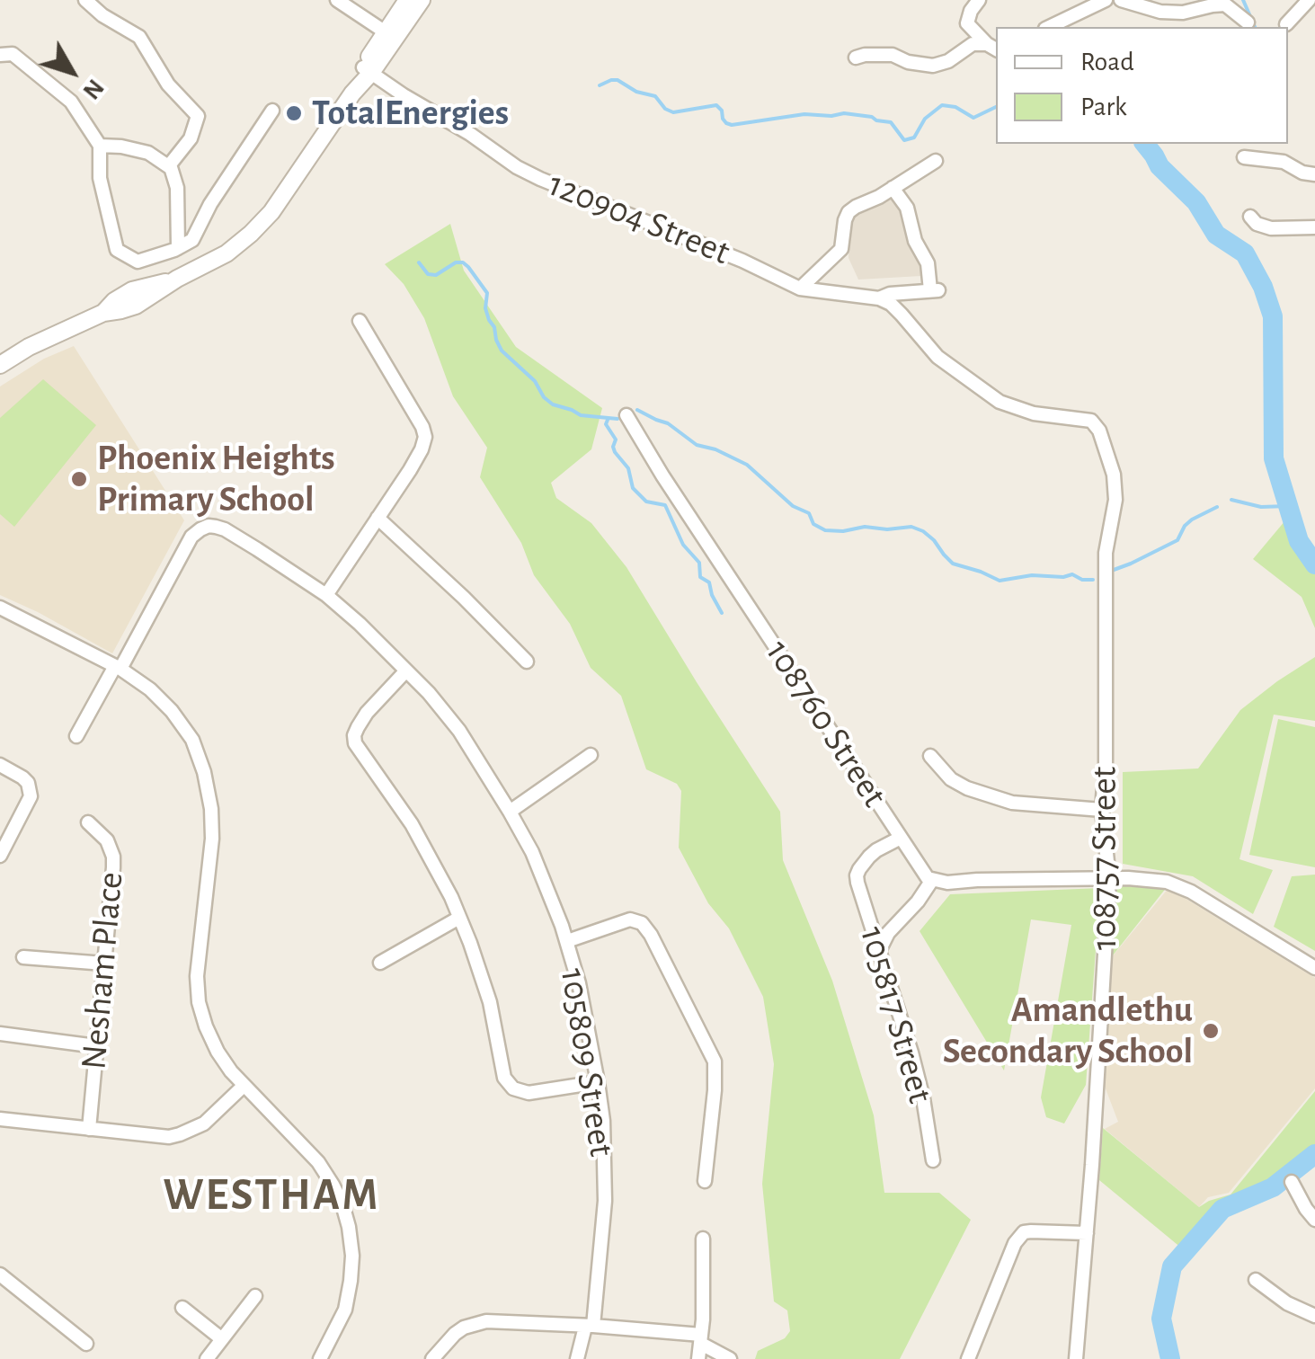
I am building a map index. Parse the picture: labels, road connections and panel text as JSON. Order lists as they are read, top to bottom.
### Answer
{
  "streets": {
    "street": [
      "120904 Street",
      "108760 Street",
      "108757 Street",
      "Nesham Place",
      "105817 Street",
      "105809 Street"
    ]
  },
  "crossings": [
    ["120904 Street", "108757 Street"],
    ["108760 Street", "105817 Street"]
  ],
  "districts": ["WESTHAM"],
  "places": ["TotalEnergies", "Phoenix Heights Primary School", "Amandlethu Secondary School"],
  "legend": ["Road", "Park"],
  "north": "bottom right"
}
